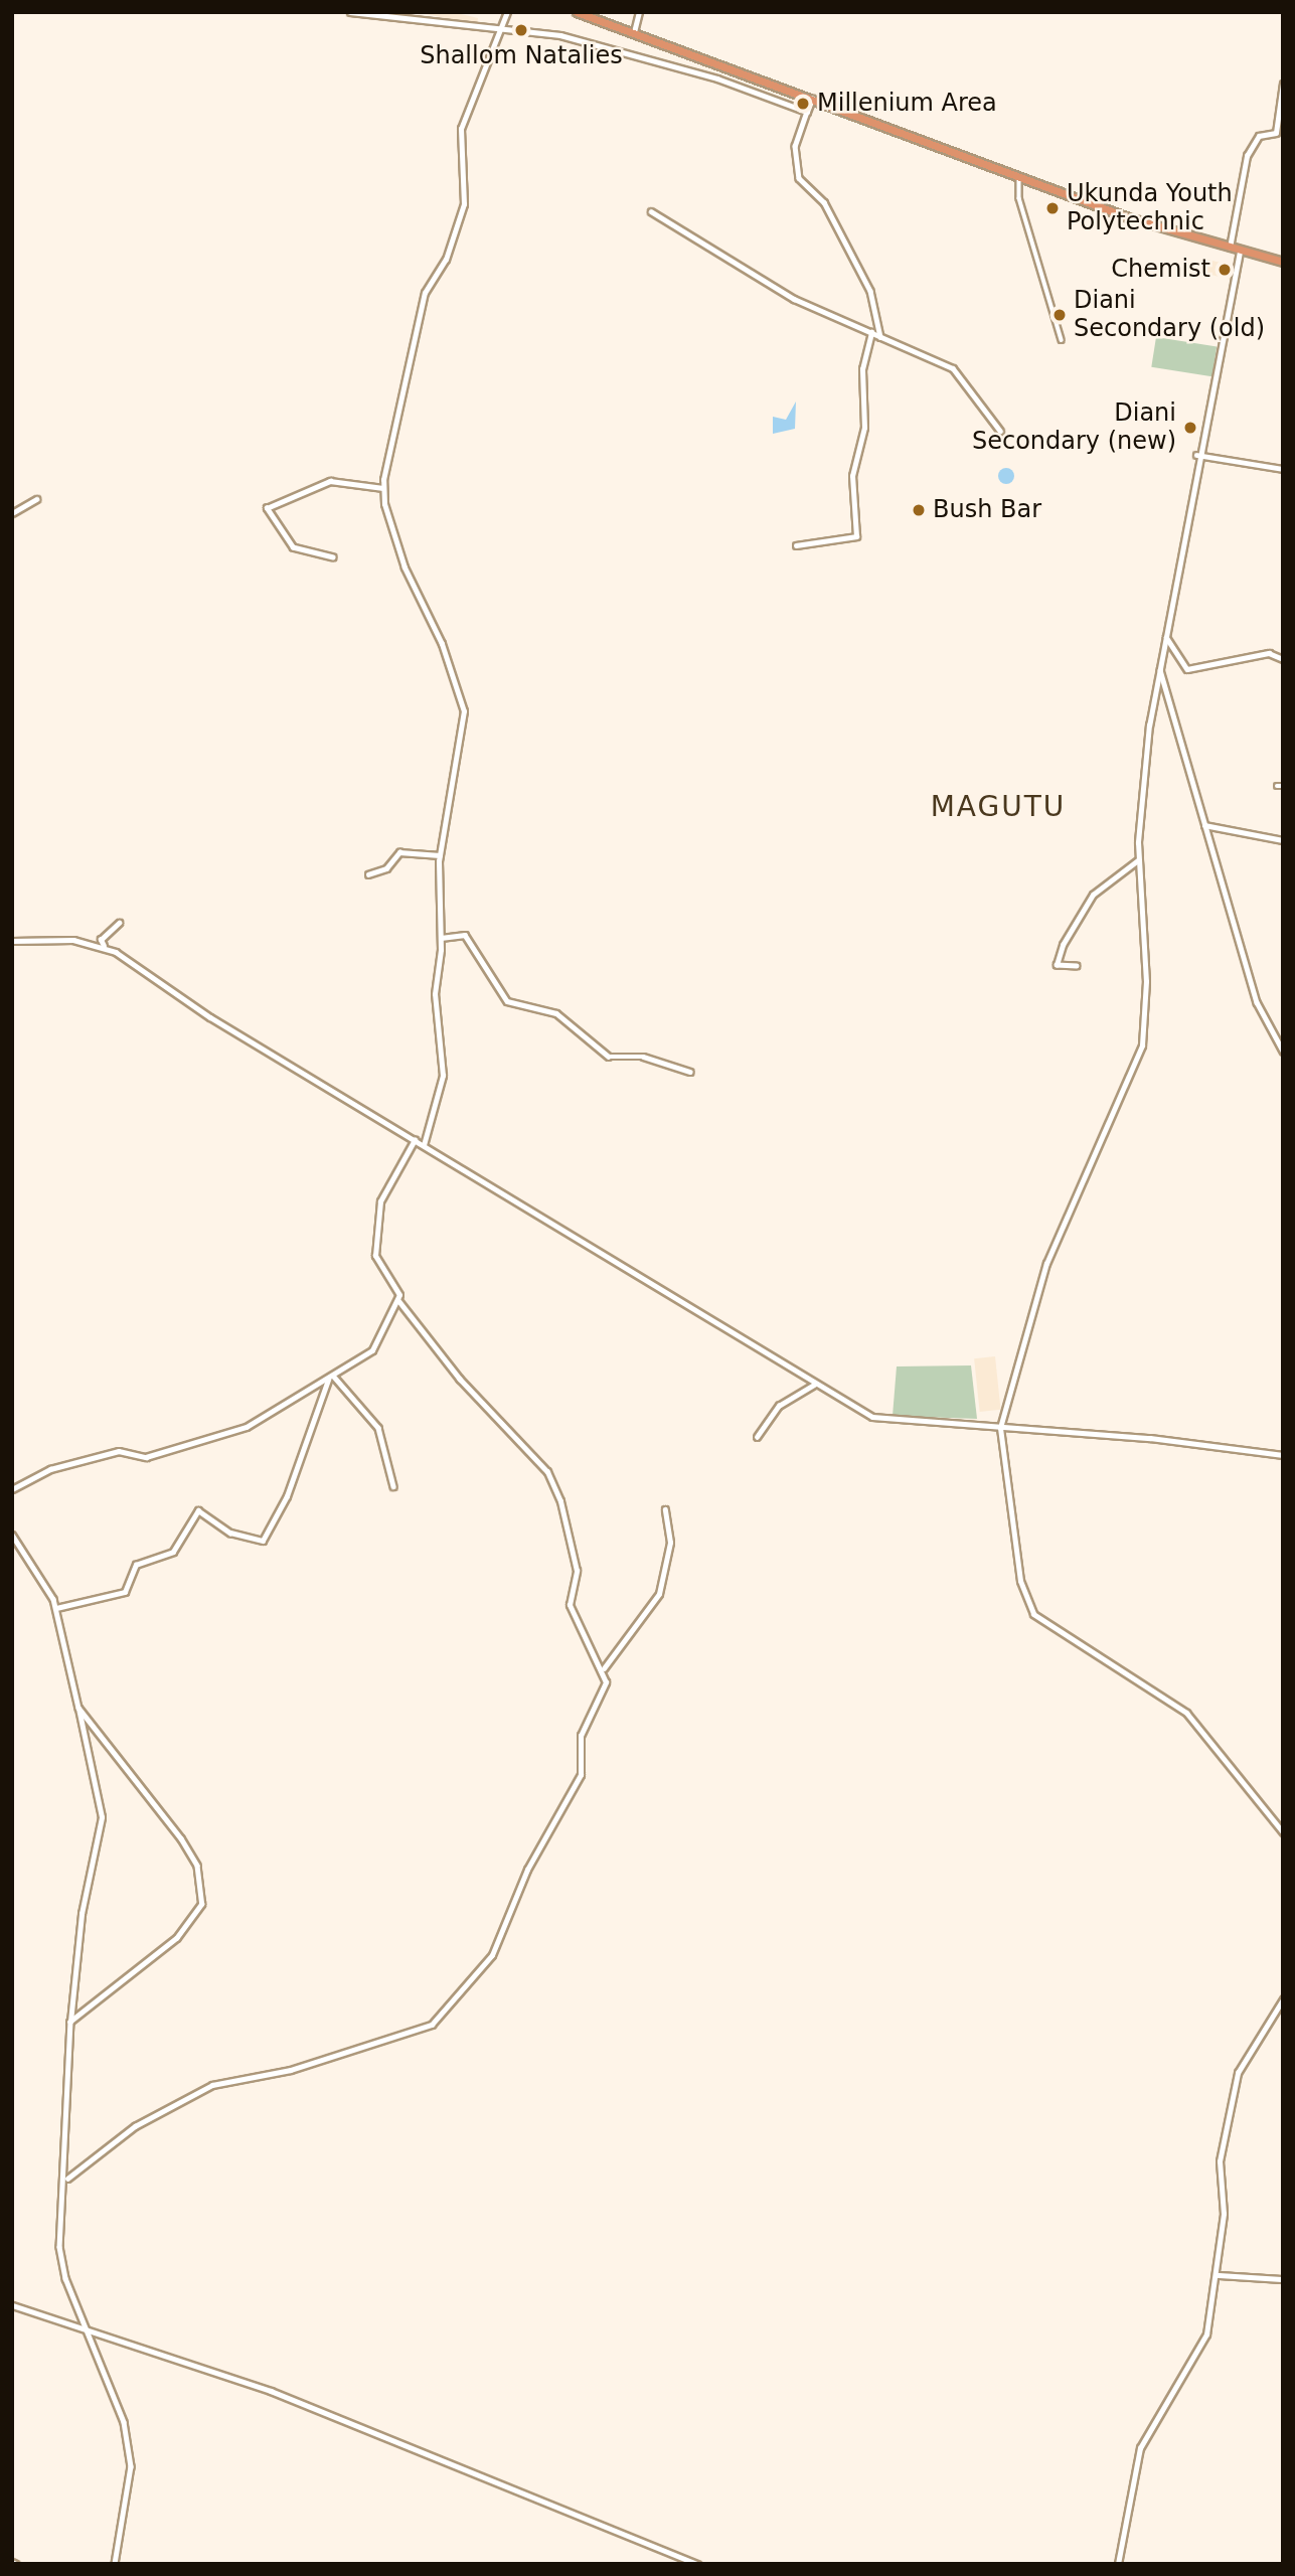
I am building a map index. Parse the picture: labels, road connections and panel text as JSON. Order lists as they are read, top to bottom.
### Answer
{
  "districts": ["MAGUTU"],
  "places": [
    "Shallom Natalies",
    "Millenium Area",
    "Ukunda Youth Polytechnic",
    "Chemist",
    "Diani Secondary (old)",
    "Diani Secondary (new)",
    "Bush Bar"
  ]
}
